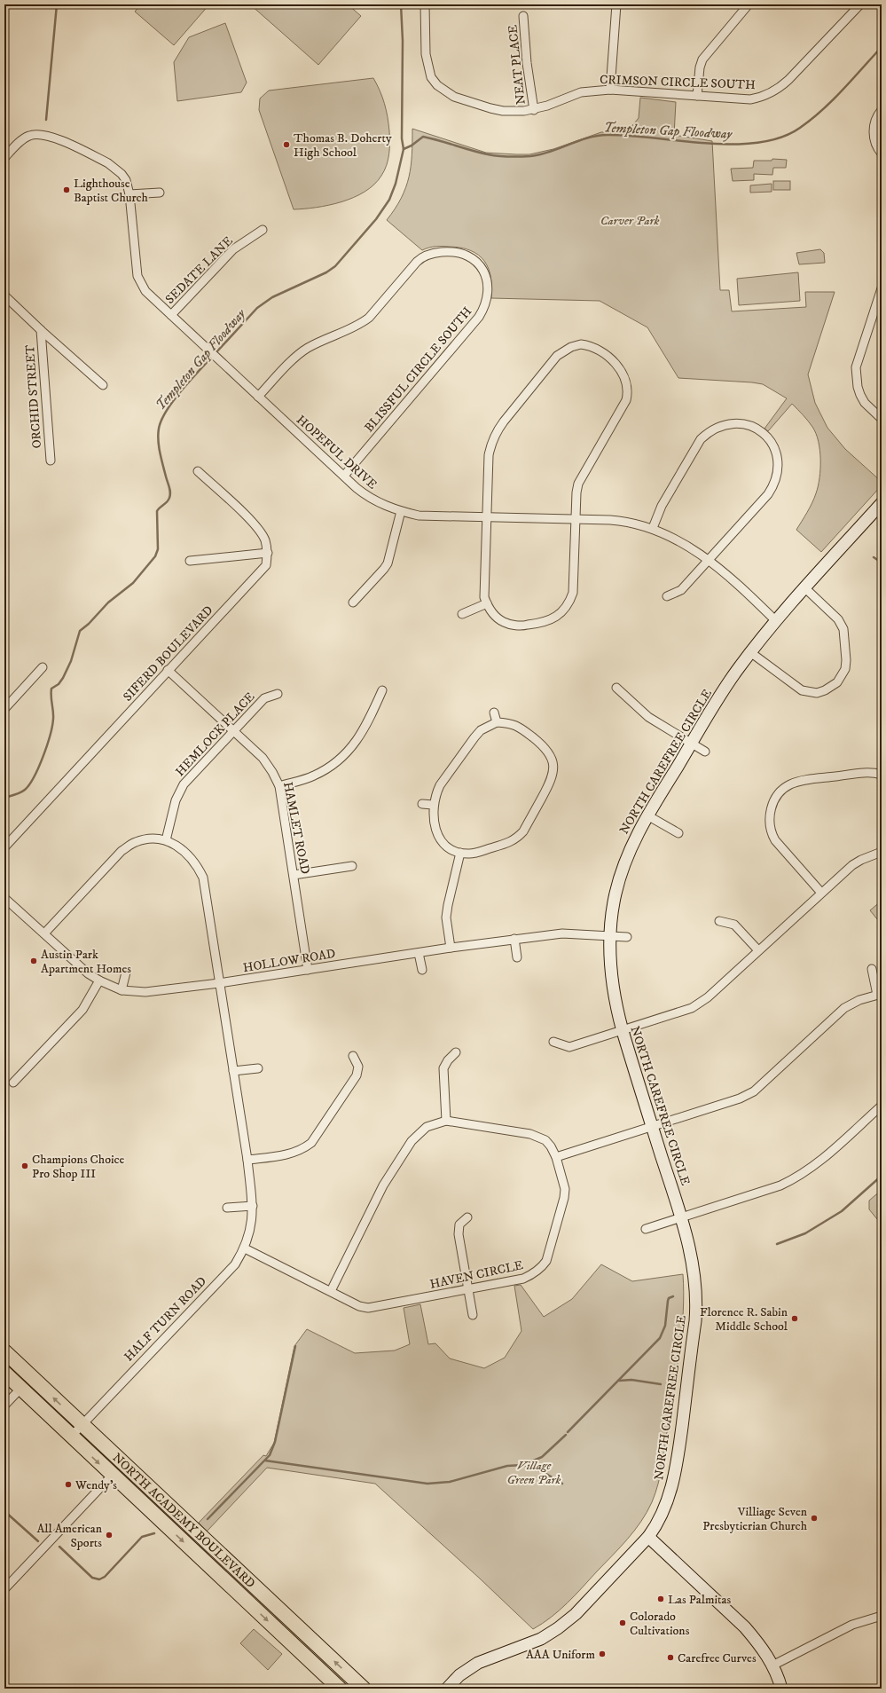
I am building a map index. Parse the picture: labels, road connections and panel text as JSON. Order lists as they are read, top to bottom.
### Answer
{
  "streets": {
    "highway": ["NORTH ACADEMY BOULEVARD"],
    "main road": ["NORTH CAREFREE CIRCLE"],
    "street": [
      "NEAT PLACE",
      "CRIMSON CIRCLE SOUTH",
      "SEDATE LANE",
      "BLISSFUL CIRCLE SOUTH",
      "ORCHID STREET",
      "HOPEFUL DRIVE",
      "SIFERD BOULEVARD",
      "HEMLOCK PLACE",
      "HAMLET ROAD",
      "HOLLOW ROAD",
      "HAVEN CIRCLE",
      "HALF TURN ROAD"
    ]
  },
  "crossings": [
    ["NEAT PLACE", "CRIMSON CIRCLE SOUTH"],
    ["SEDATE LANE", "HOPEFUL DRIVE"],
    ["BLISSFUL CIRCLE SOUTH", "HOPEFUL DRIVE"],
    ["HOPEFUL DRIVE", "NORTH CAREFREE CIRCLE"],
    ["SIFERD BOULEVARD", "HAMLET ROAD"],
    ["HEMLOCK PLACE", "HAMLET ROAD"],
    ["HEMLOCK PLACE", "HALF TURN ROAD"],
    ["NORTH CAREFREE CIRCLE", "HOLLOW ROAD"],
    ["HAMLET ROAD", "HOLLOW ROAD"],
    ["HOLLOW ROAD", "HALF TURN ROAD"],
    ["HAVEN CIRCLE", "HALF TURN ROAD"],
    ["HALF TURN ROAD", "NORTH ACADEMY BOULEVARD"]
  ],
  "water": ["Templeton Gap Floodway"],
  "parks": ["Carver Park", "Village Green Park"],
  "places": [
    "Thomas B. Doherty High School",
    "Lighthouse Baptist Church",
    "Austin Park Apartment Homes",
    "Champions Choice Pro Shop III",
    "Florence R. Sabin Middle School",
    "Wendy's",
    "Villiage Seven Presbytierian Church",
    "All American Sports",
    "Las Palmitas",
    "Colorado Cultivations",
    "AAA Uniform",
    "Carefree Curves"
  ]
}
